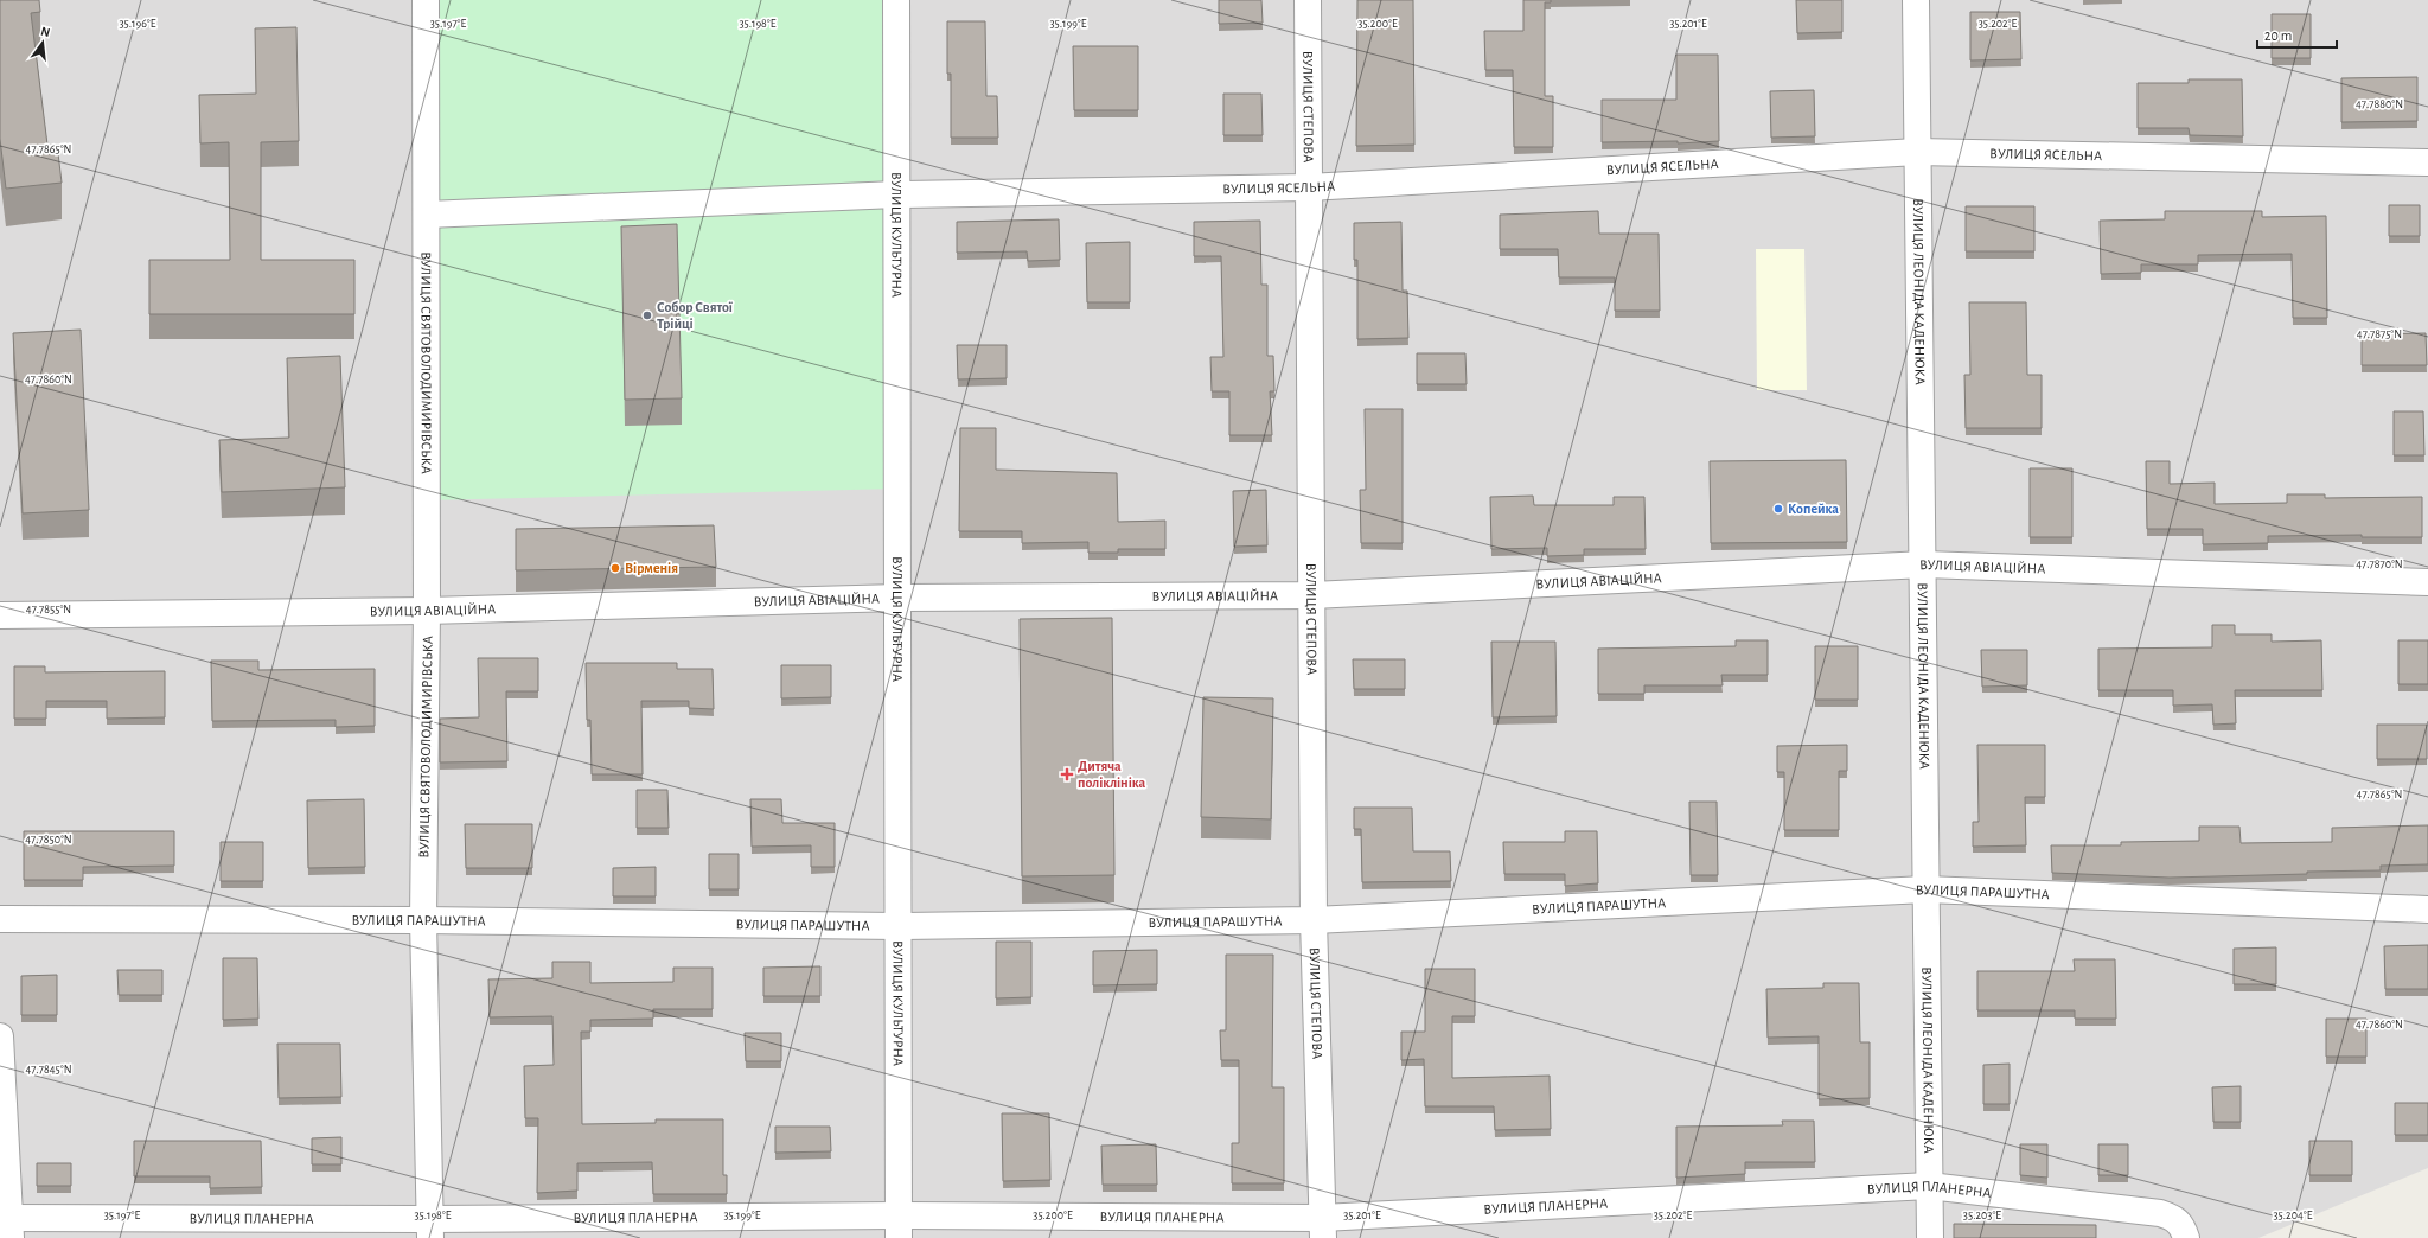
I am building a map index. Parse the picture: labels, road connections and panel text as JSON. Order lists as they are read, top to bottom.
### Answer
{
  "streets": {
    "street": [
      "ВУЛИЦЯ СТЕПОВА",
      "ВУЛИЦЯ ЯСЕЛЬНА",
      "ВУЛИЦЯ КУЛЬТУРНА",
      "ВУЛИЦЯ ЛЕОНІДА КАДЕНЮКА",
      "ВУЛИЦЯ СВЯТОВОЛОДИМИРІВСЬКА",
      "ВУЛИЦЯ АВІАЦІЙНА",
      "ВУЛИЦЯ ПАРАШУТНА",
      "ВУЛИЦЯ ПЛАНЕРНА"
    ]
  },
  "crossings": [
    ["ВУЛИЦЯ СТЕПОВА", "ВУЛИЦЯ ЯСЕЛЬНА"],
    ["ВУЛИЦЯ СТЕПОВА", "ВУЛИЦЯ АВІАЦІЙНА"],
    ["ВУЛИЦЯ СТЕПОВА", "ВУЛИЦЯ ПАРАШУТНА"],
    ["ВУЛИЦЯ СТЕПОВА", "ВУЛИЦЯ ПЛАНЕРНА"],
    ["ВУЛИЦЯ ЯСЕЛЬНА", "ВУЛИЦЯ КУЛЬТУРНА"],
    ["ВУЛИЦЯ ЯСЕЛЬНА", "ВУЛИЦЯ ЛЕОНІДА КАДЕНЮКА"],
    ["ВУЛИЦЯ ЯСЕЛЬНА", "ВУЛИЦЯ СВЯТОВОЛОДИМИРІВСЬКА"],
    ["ВУЛИЦЯ КУЛЬТУРНА", "ВУЛИЦЯ АВІАЦІЙНА"],
    ["ВУЛИЦЯ КУЛЬТУРНА", "ВУЛИЦЯ ПАРАШУТНА"],
    ["ВУЛИЦЯ КУЛЬТУРНА", "ВУЛИЦЯ ПЛАНЕРНА"],
    ["ВУЛИЦЯ ЛЕОНІДА КАДЕНЮКА", "ВУЛИЦЯ АВІАЦІЙНА"],
    ["ВУЛИЦЯ ЛЕОНІДА КАДЕНЮКА", "ВУЛИЦЯ ПАРАШУТНА"],
    ["ВУЛИЦЯ ЛЕОНІДА КАДЕНЮКА", "ВУЛИЦЯ ПЛАНЕРНА"],
    ["ВУЛИЦЯ СВЯТОВОЛОДИМИРІВСЬКА", "ВУЛИЦЯ АВІАЦІЙНА"],
    ["ВУЛИЦЯ СВЯТОВОЛОДИМИРІВСЬКА", "ВУЛИЦЯ ПАРАШУТНА"],
    ["ВУЛИЦЯ СВЯТОВОЛОДИМИРІВСЬКА", "ВУЛИЦЯ ПЛАНЕРНА"]
  ],
  "places": {
    "other": ["Собор Святої Трійці", "Копейка", "Вірменія"],
    "health": ["Дитяча поліклініка"]
  },
  "scale_bar": "20 m",
  "north": "top",
  "coordinates": [
    "35.196°E",
    "35.197°E",
    "35.198°E",
    "35.199°E",
    "35.200°E",
    "35.201°E",
    "35.202°E",
    "47.7880°N",
    "47.7865°N",
    "47.7875°N",
    "47.7860°N",
    "47.7870°N",
    "47.7855°N",
    "47.7850°N",
    "47.7845°N",
    "35.203°E",
    "35.204°E"
  ]
}
